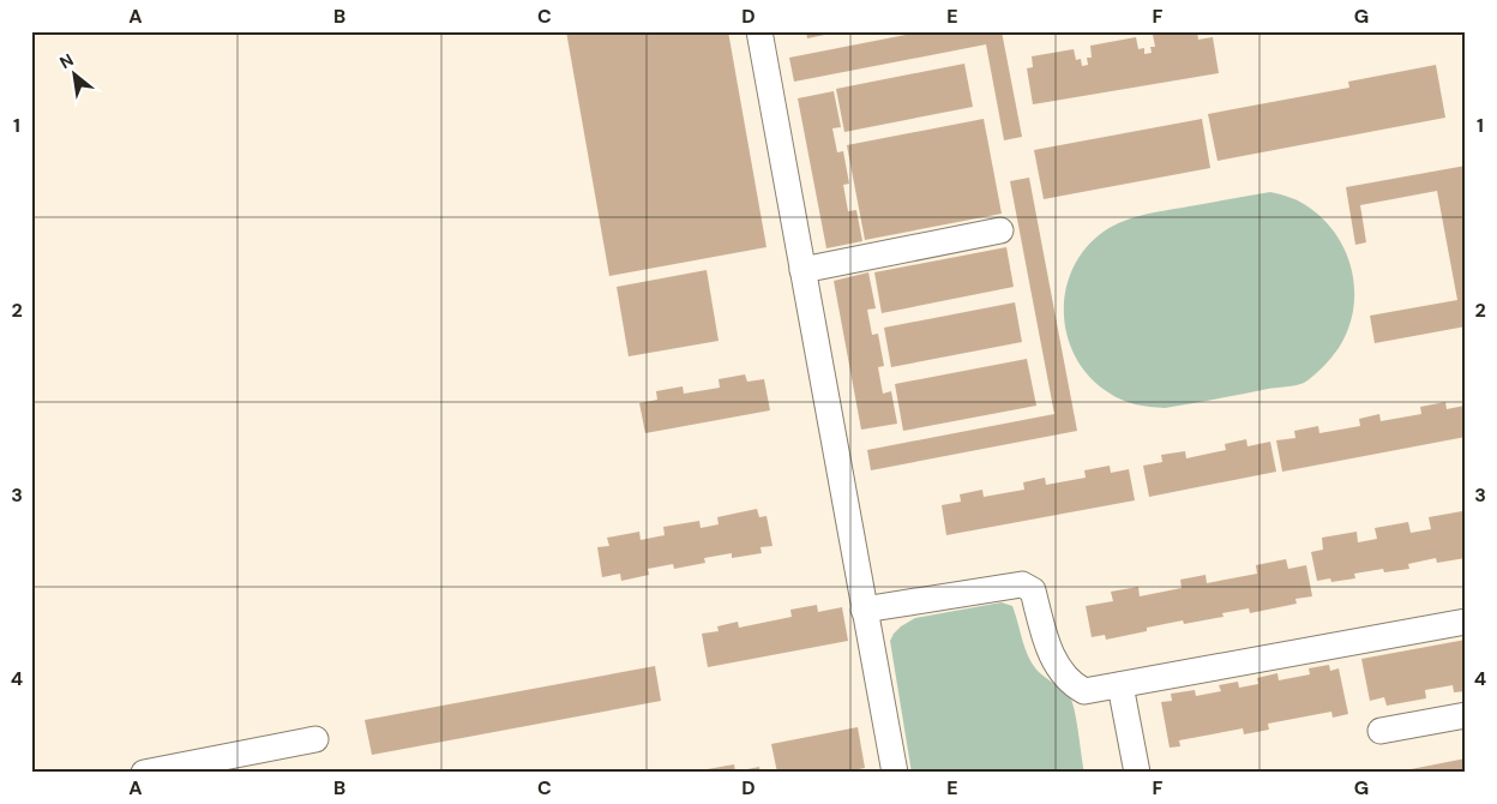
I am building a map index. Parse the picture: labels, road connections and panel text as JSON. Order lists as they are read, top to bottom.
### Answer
{
  "north": "top left",
  "grid": {
    "columns": [
      "A",
      "B",
      "C",
      "D",
      "E",
      "F",
      "G"
    ],
    "rows": [
      "1",
      "2",
      "3",
      "4"
    ]
  }
}
